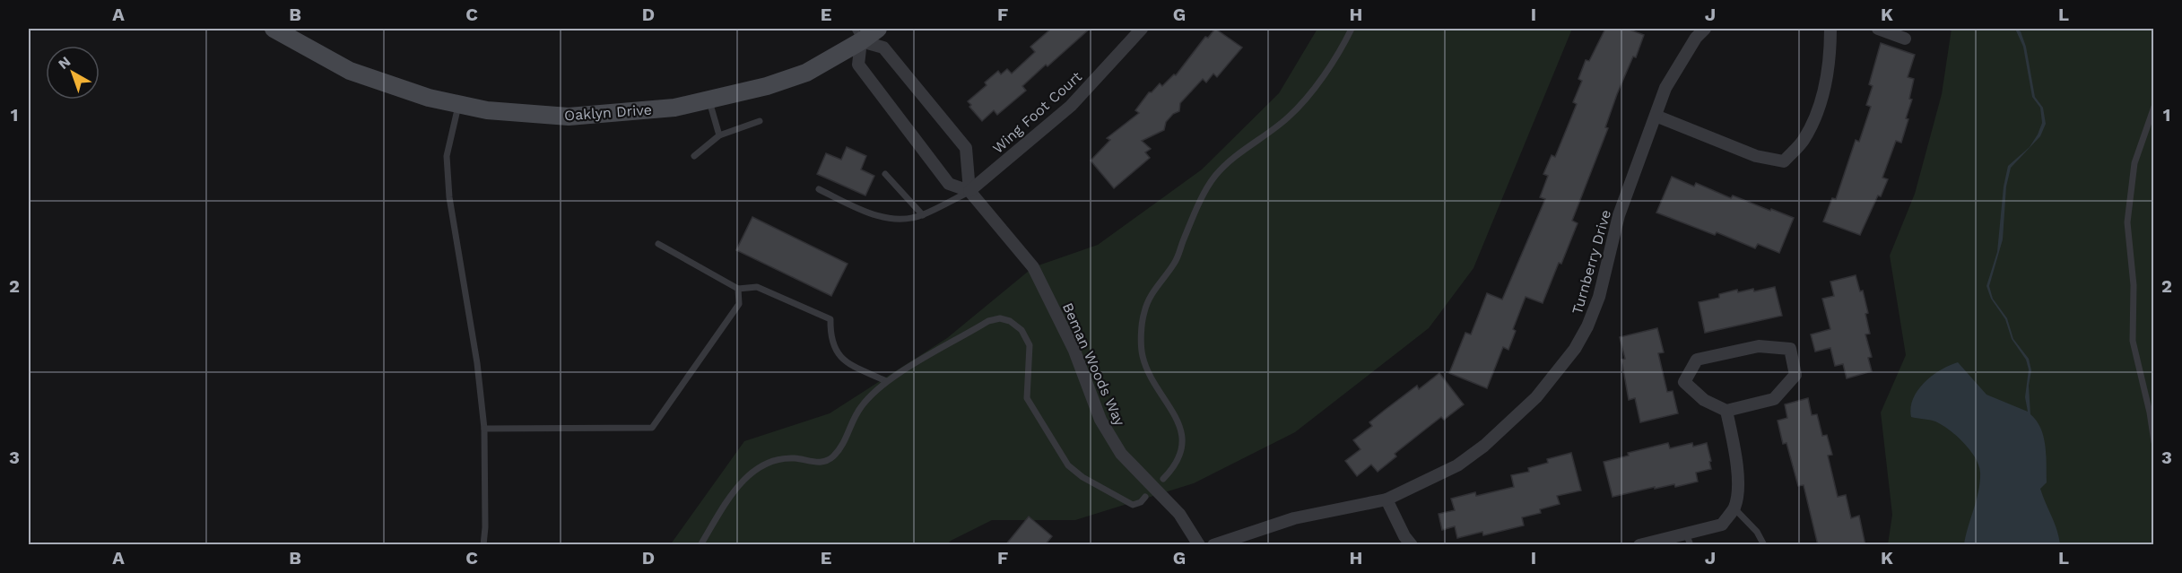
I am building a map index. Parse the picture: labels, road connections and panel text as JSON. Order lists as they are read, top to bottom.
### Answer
{
  "streets": {
    "street": [
      "Oaklyn Drive",
      "Wing Foot Court",
      "Turnberry Drive",
      "Beman Woods Way"
    ]
  },
  "crossings": [
    ["Oaklyn Drive", "Beman Woods Way"],
    ["Wing Foot Court", "Beman Woods Way"]
  ],
  "north": "top left",
  "grid": {
    "columns": [
      "A",
      "B",
      "C",
      "D",
      "E",
      "F",
      "G",
      "H",
      "I",
      "J",
      "K",
      "L"
    ],
    "rows": ["1", "2", "3"]
  }
}
